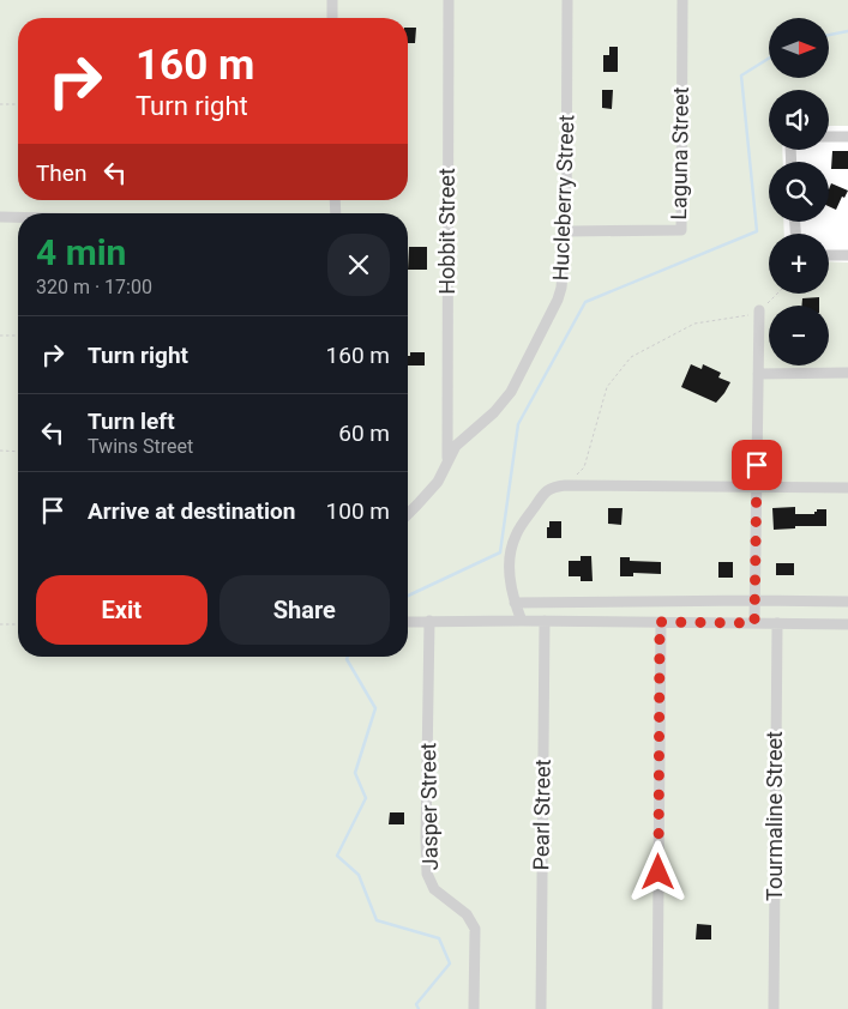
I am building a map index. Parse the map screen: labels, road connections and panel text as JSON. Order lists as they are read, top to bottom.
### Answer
{
  "streets": {
    "street": [
      "Laguna Street",
      "Hucleberry Street",
      "Hobbit Street",
      "Jasper Street",
      "Pearl Street",
      "Tourmaline Street"
    ]
  },
  "crossings": [
    ["Laguna Street", "Hucleberry Street"],
    ["Hucleberry Street", "Hobbit Street"]
  ],
  "north": "right",
  "page": {
    "map_buttons": ["+", "−"],
    "turn": ["160 m", "Turn right"],
    "then": "Then",
    "heading": ["4 min", "320 m · 17:00"],
    "list": [
      {
        "name": "Turn right",
        "value": "160 m"
      },
      {
        "name": "Turn left",
        "note": "Twins Street",
        "value": "60 m"
      },
      {
        "name": "Arrive at destination",
        "value": "100 m"
      }
    ],
    "buttons": ["Exit", "Share"]
  }
}
